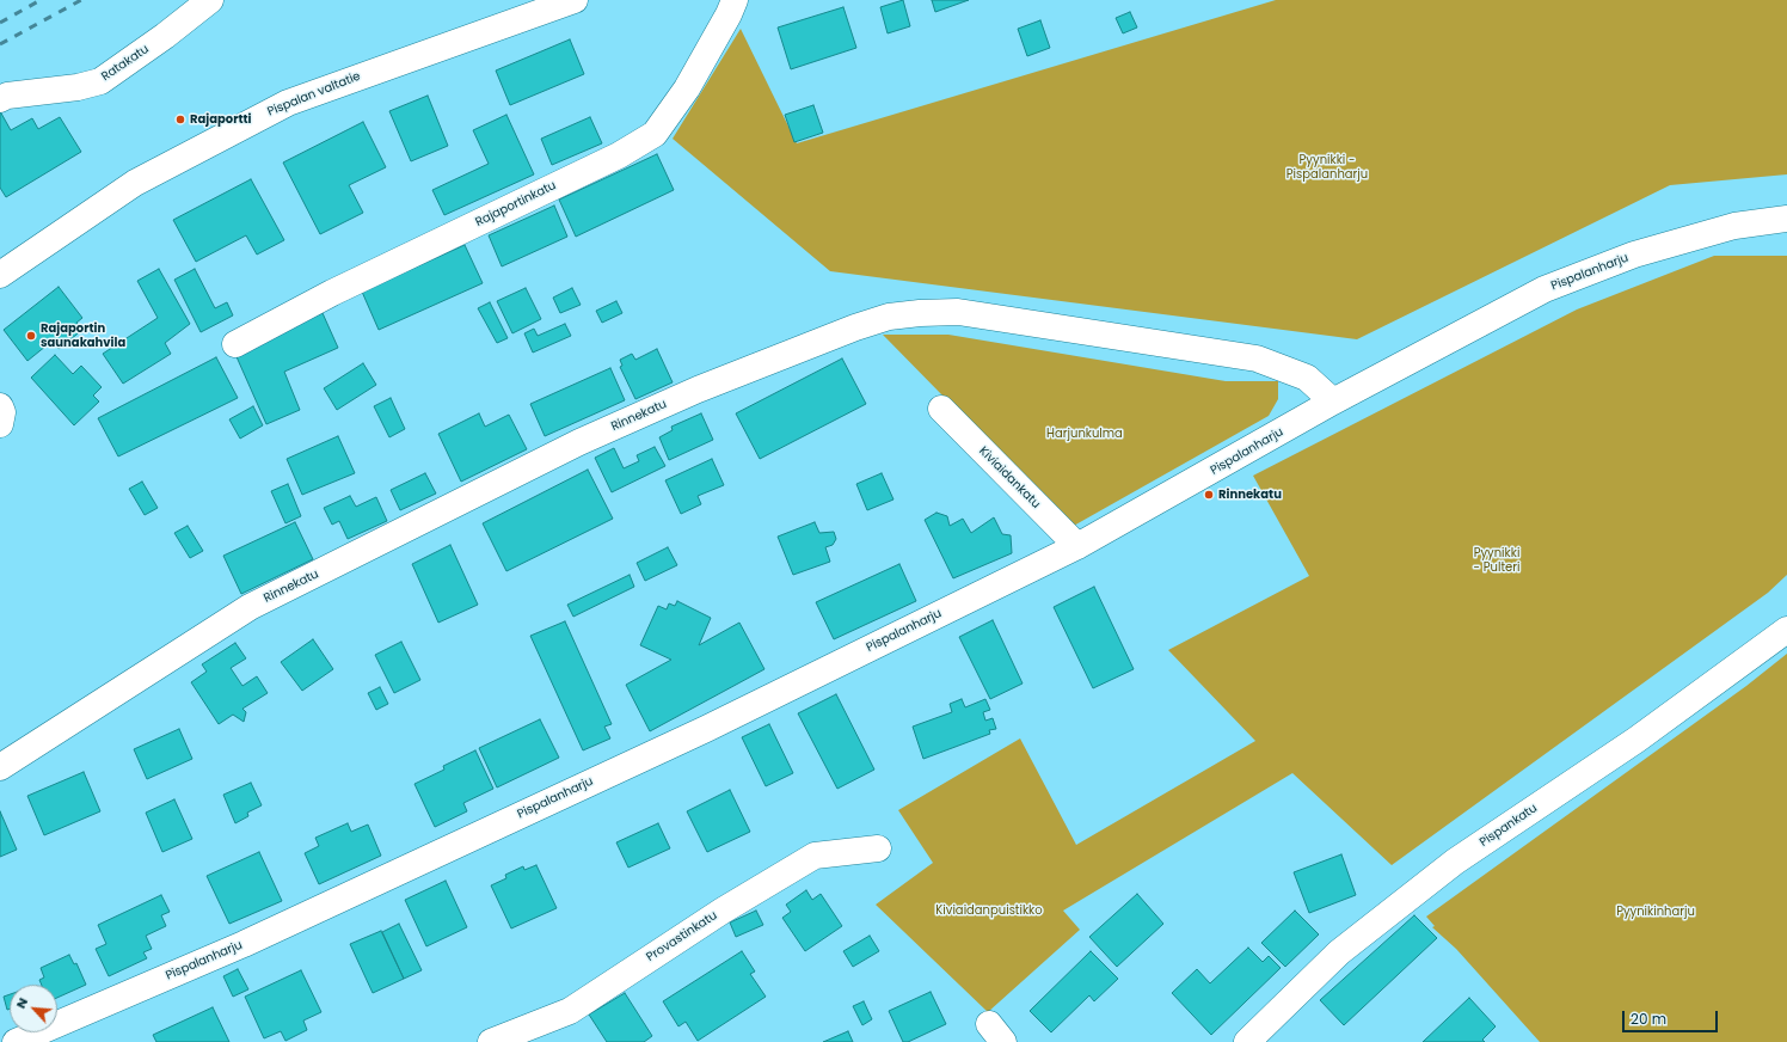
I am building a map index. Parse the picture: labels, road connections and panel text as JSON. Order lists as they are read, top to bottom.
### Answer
{
  "streets": {
    "street": [
      "Ratakatu",
      "Pispalan valtatie",
      "Rajaportinkatu",
      "Pispalanharju",
      "Rinnekatu",
      "Kiviaidankatu",
      "Pispankatu",
      "Provastinkatu"
    ]
  },
  "crossings": [
    ["Pispalanharju", "Rinnekatu"],
    ["Pispalanharju", "Kiviaidankatu"]
  ],
  "parks": [
    "Pyynikki - Pispalanharju",
    "Harjunkulma",
    "Pyynikki - Pulteri",
    "Kiviaidanpuistikko",
    "Pyynikinharju"
  ],
  "places": ["Rajaportti", "Rajaportin saunakahvila", "Rinnekatu"],
  "scale_bar": "20 m",
  "north": "top left"
}
